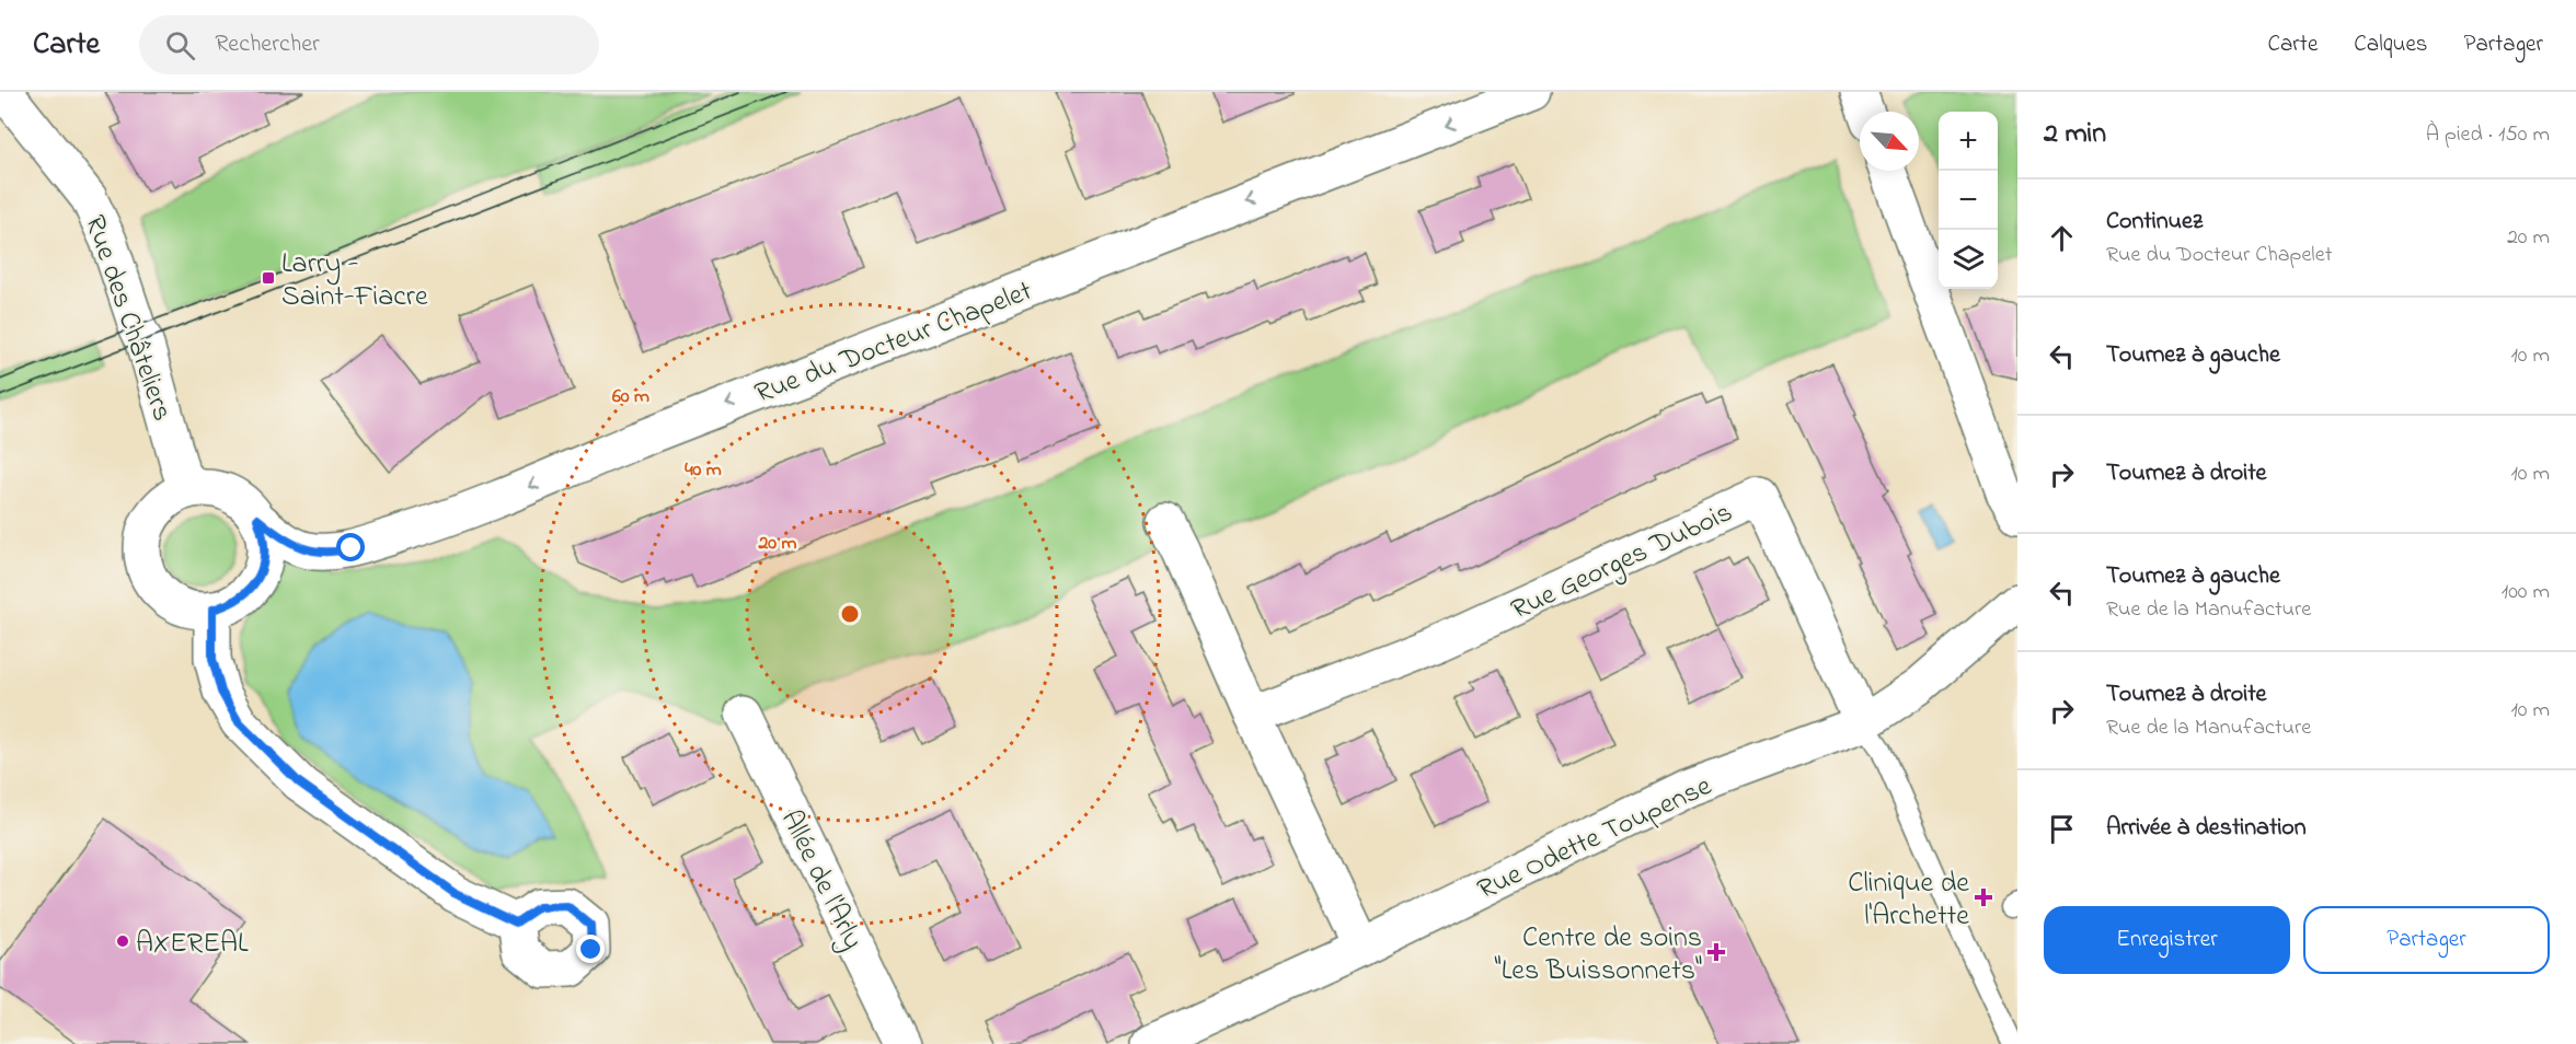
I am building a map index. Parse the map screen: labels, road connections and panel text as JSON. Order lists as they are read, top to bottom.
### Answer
{
  "streets": {
    "street": [
      "Rue des Châteliers",
      "Rue du Docteur Chapelet",
      "Rue Georges Dubois",
      "Rue Odette Toupense",
      "Allée de l'Arly"
    ]
  },
  "crossings": [
    ["Rue des Châteliers", "Rue du Docteur Chapelet"],
    ["Rue Georges Dubois", "Rue Odette Toupense"]
  ],
  "one_way": ["Rue du Docteur Chapelet"],
  "places": {
    "transit": ["Larry - Saint-Fiacre"],
    "health": ["Clinique de l'Archette", "Centre de soins \"Les Buissonnets\""],
    "other": ["AXEREAL"]
  },
  "north": "bottom right",
  "page": {
    "header": "Carte",
    "search": "Rechercher",
    "nav": ["Carte", "Calques", "Partager"],
    "heading": ["2 min", "À pied · 150 m"],
    "map_buttons": ["+", "−"],
    "list": [
      ["Continuez", "Rue du Docteur Chapelet", "20 m"],
      ["Tournez à gauche", "10 m"],
      ["Tournez à droite", "10 m"],
      ["Tournez à gauche", "Rue de la Manufacture", "100 m"],
      ["Tournez à droite", "Rue de la Manufacture", "10 m"],
      "Arrivée à destination"
    ],
    "buttons": ["Enregistrer", "Partager"]
  },
  "rings": ["60 m", "40 m", "20 m"]
}
